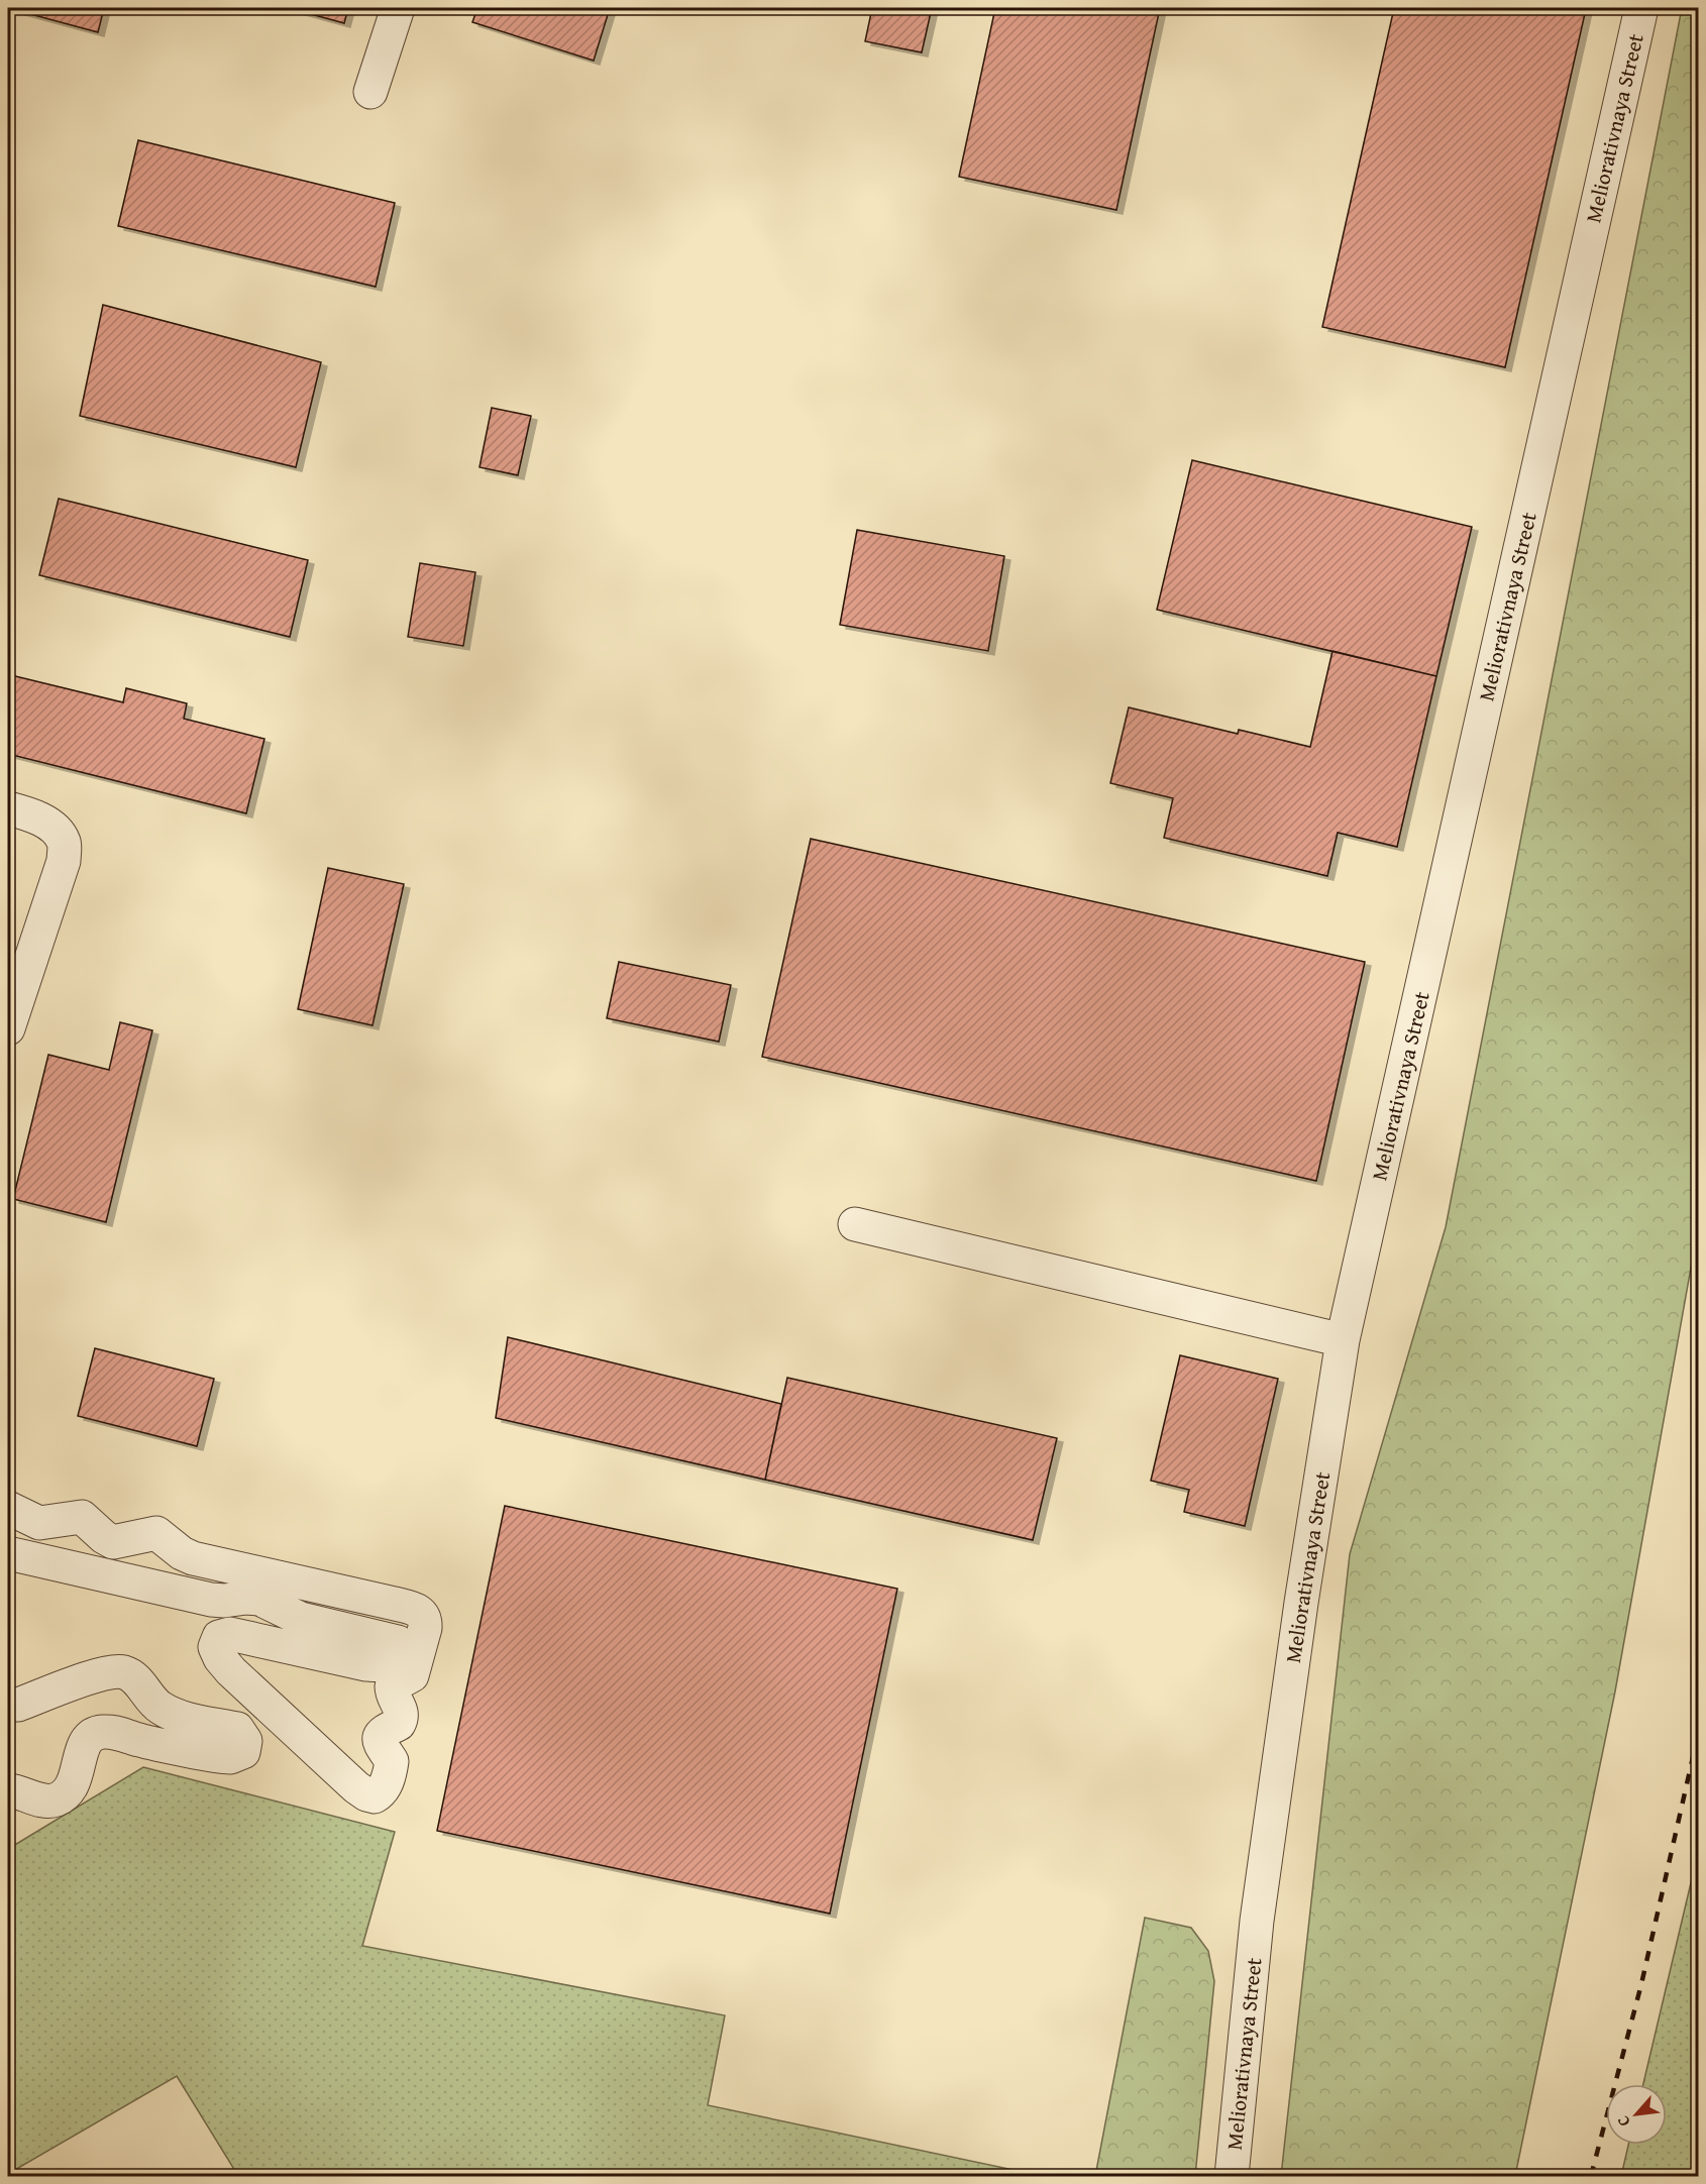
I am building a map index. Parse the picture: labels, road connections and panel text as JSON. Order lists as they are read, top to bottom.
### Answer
{
  "streets": {
    "street": ["Meliorativnaya Street"]
  },
  "north": "bottom left"
}
